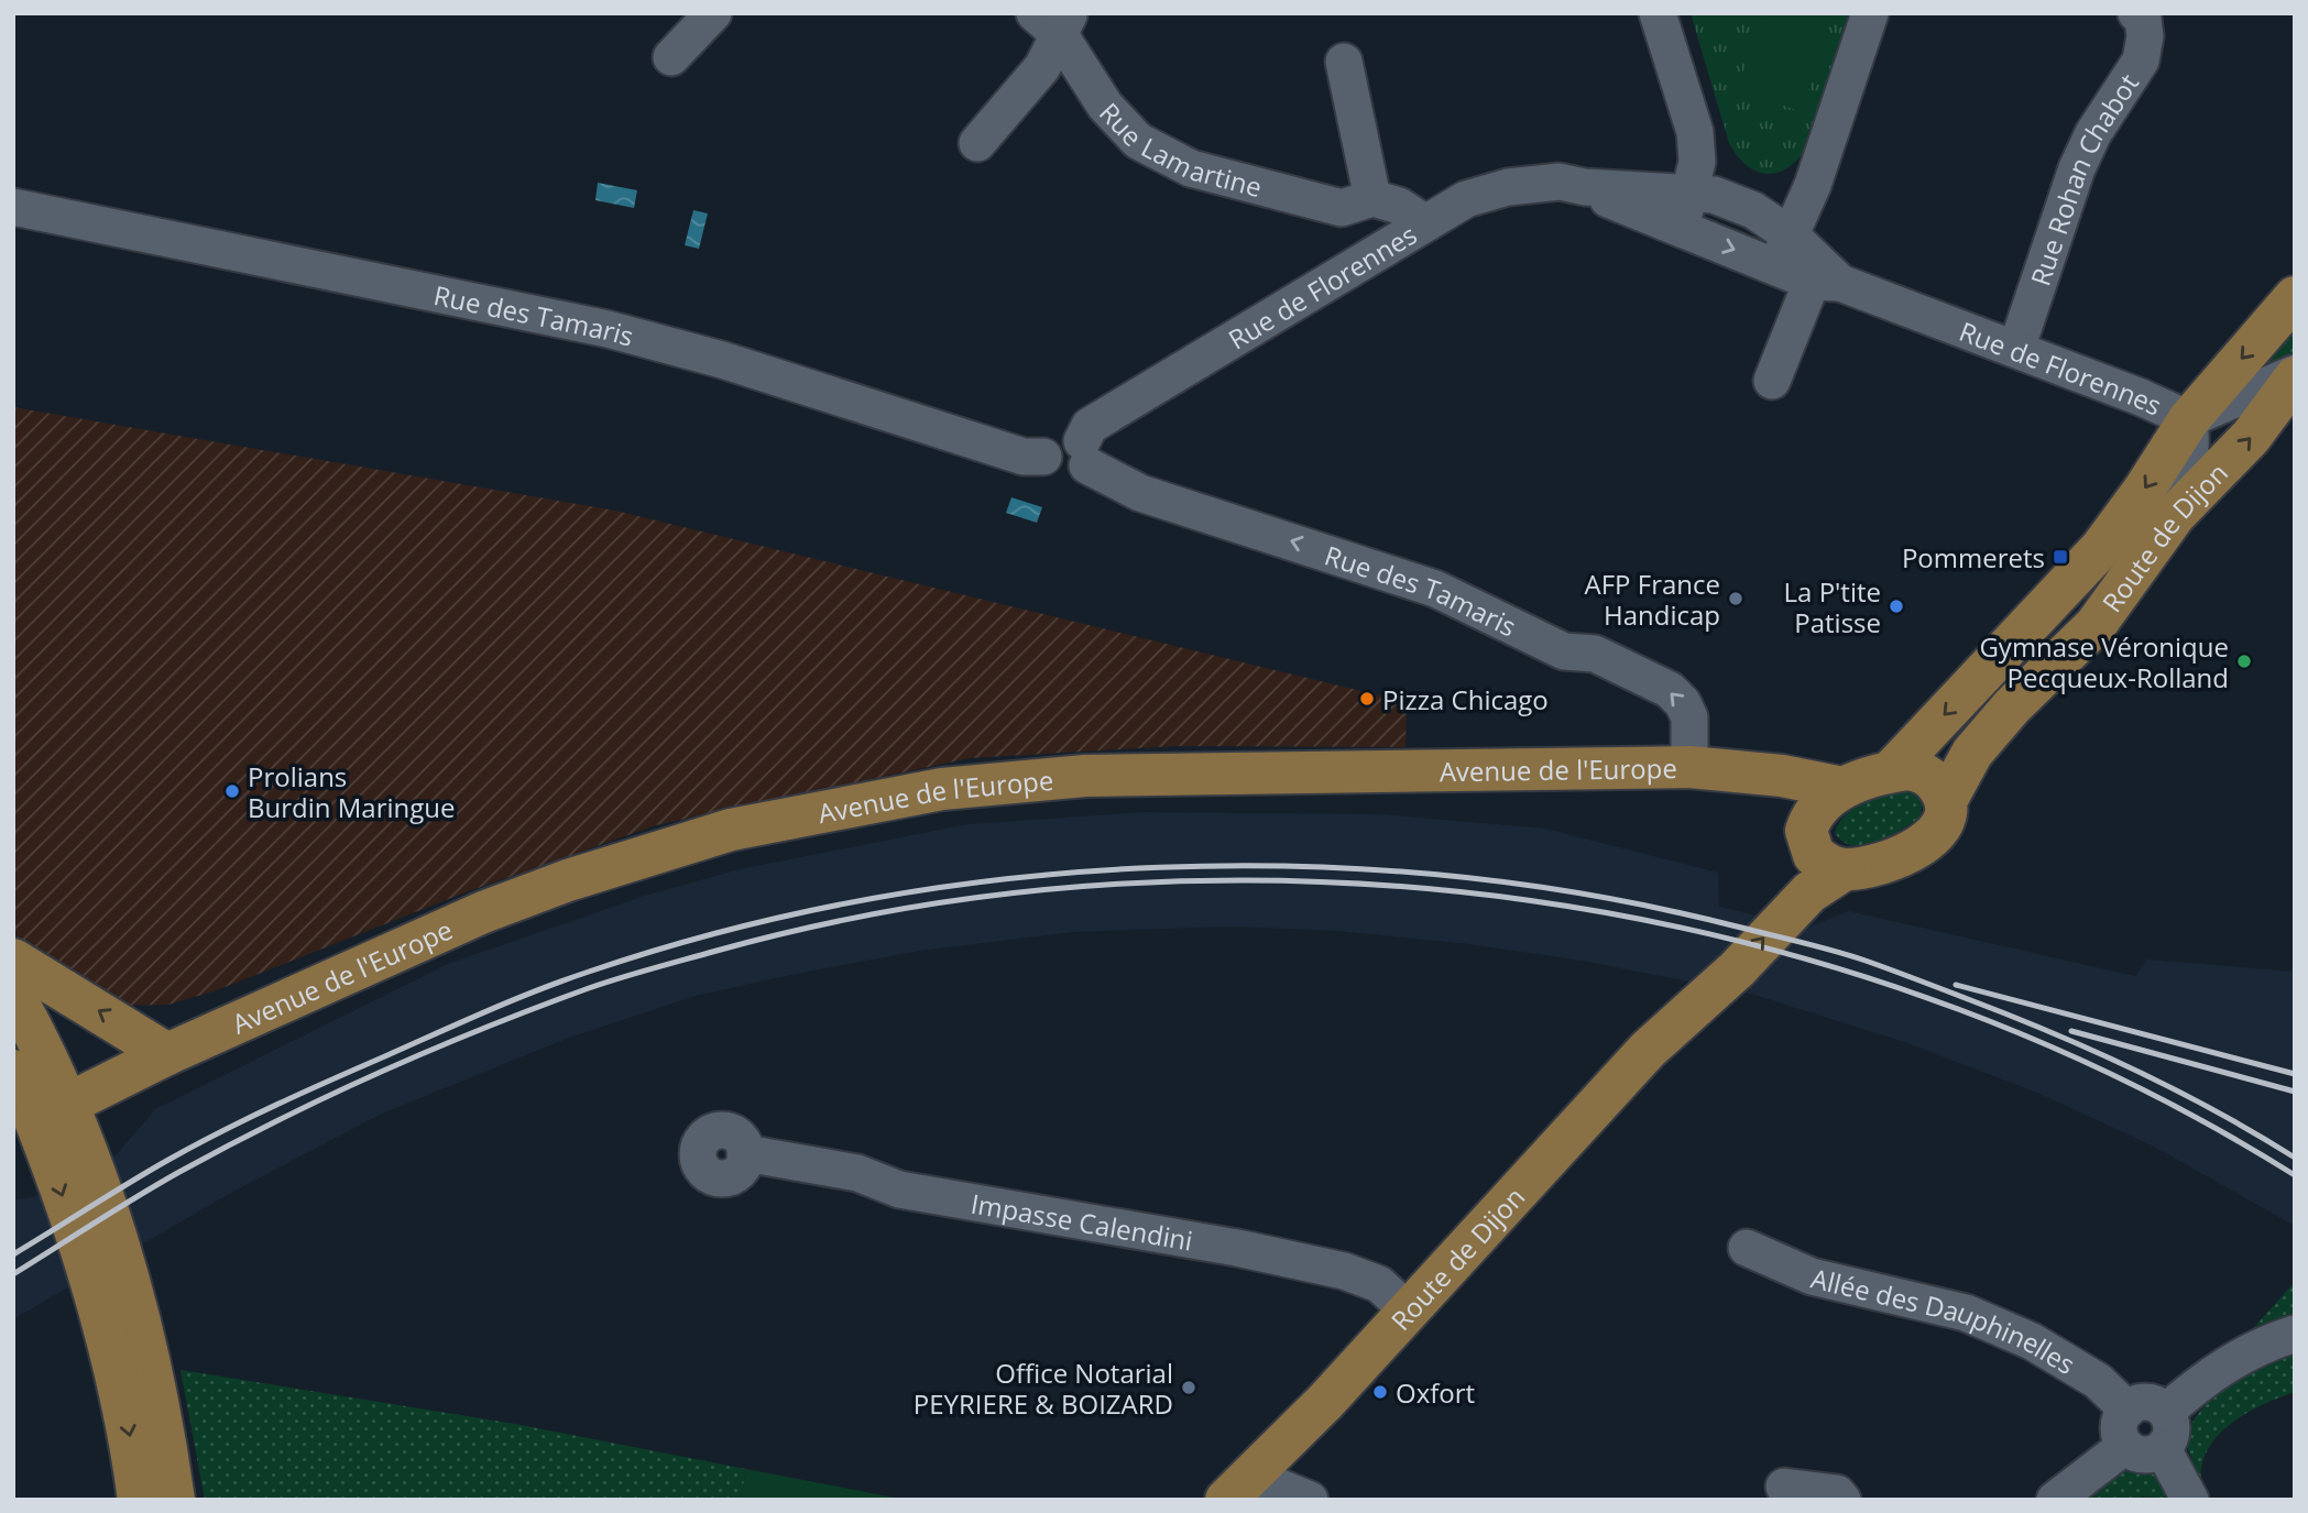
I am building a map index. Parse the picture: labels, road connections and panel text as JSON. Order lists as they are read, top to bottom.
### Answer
{
  "streets": {
    "main road": ["Route de Dijon", "Avenue de l'Europe"],
    "street": [
      "Rue Lamartine",
      "Rue Rohan Chabot",
      "Rue de Florennes",
      "Rue des Tamaris",
      "Impasse Calendini",
      "Allée des Dauphinelles"
    ]
  },
  "crossings": [
    ["Rue Lamartine", "Rue de Florennes"],
    ["Rue Rohan Chabot", "Rue de Florennes"],
    ["Rue de Florennes", "Rue des Tamaris"],
    ["Rue de Florennes", "Route de Dijon"],
    ["Rue des Tamaris", "Avenue de l'Europe"],
    ["Route de Dijon", "Avenue de l'Europe"],
    ["Route de Dijon", "Impasse Calendini"]
  ],
  "one_way": ["Rue des Tamaris"],
  "places": {
    "transit": ["Pommerets"],
    "other": [
      "AFP France Handicap",
      "La P'tite Patisse",
      "Gymnase Véronique Pecqueux-Rolland",
      "Pizza Chicago",
      "Prolians Burdin Maringue",
      "Office Notarial PEYRIERE & BOIZARD",
      "Oxfort"
    ]
  }
}
